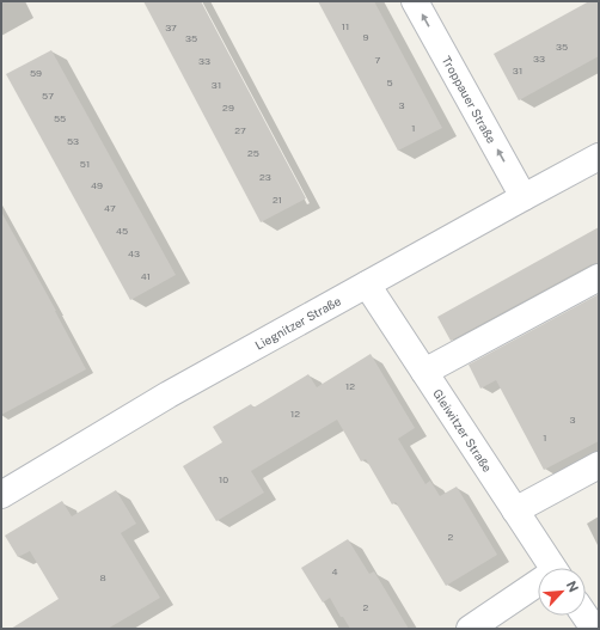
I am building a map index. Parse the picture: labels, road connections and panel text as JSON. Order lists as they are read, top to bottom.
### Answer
{
  "streets": {
    "street": ["Troppauer Straße", "Liegnitzer Straße", "Gleiwitzer Straße"]
  },
  "crossings": [
    ["Troppauer Straße", "Liegnitzer Straße"],
    ["Liegnitzer Straße", "Gleiwitzer Straße"]
  ],
  "one_way": ["Troppauer Straße"],
  "house_numbers": [
    "11",
    "37",
    "9",
    "35",
    "35",
    "33",
    "7",
    "33",
    "31",
    "59",
    "5",
    "31",
    "57",
    "3",
    "29",
    "55",
    "1",
    "27",
    "53",
    "25",
    "51",
    "23",
    "49",
    "21",
    "47",
    "45",
    "43",
    "41",
    "12",
    "12",
    "3",
    "1",
    "10",
    "2",
    "4",
    "8",
    "2"
  ],
  "north": "top right"
}
